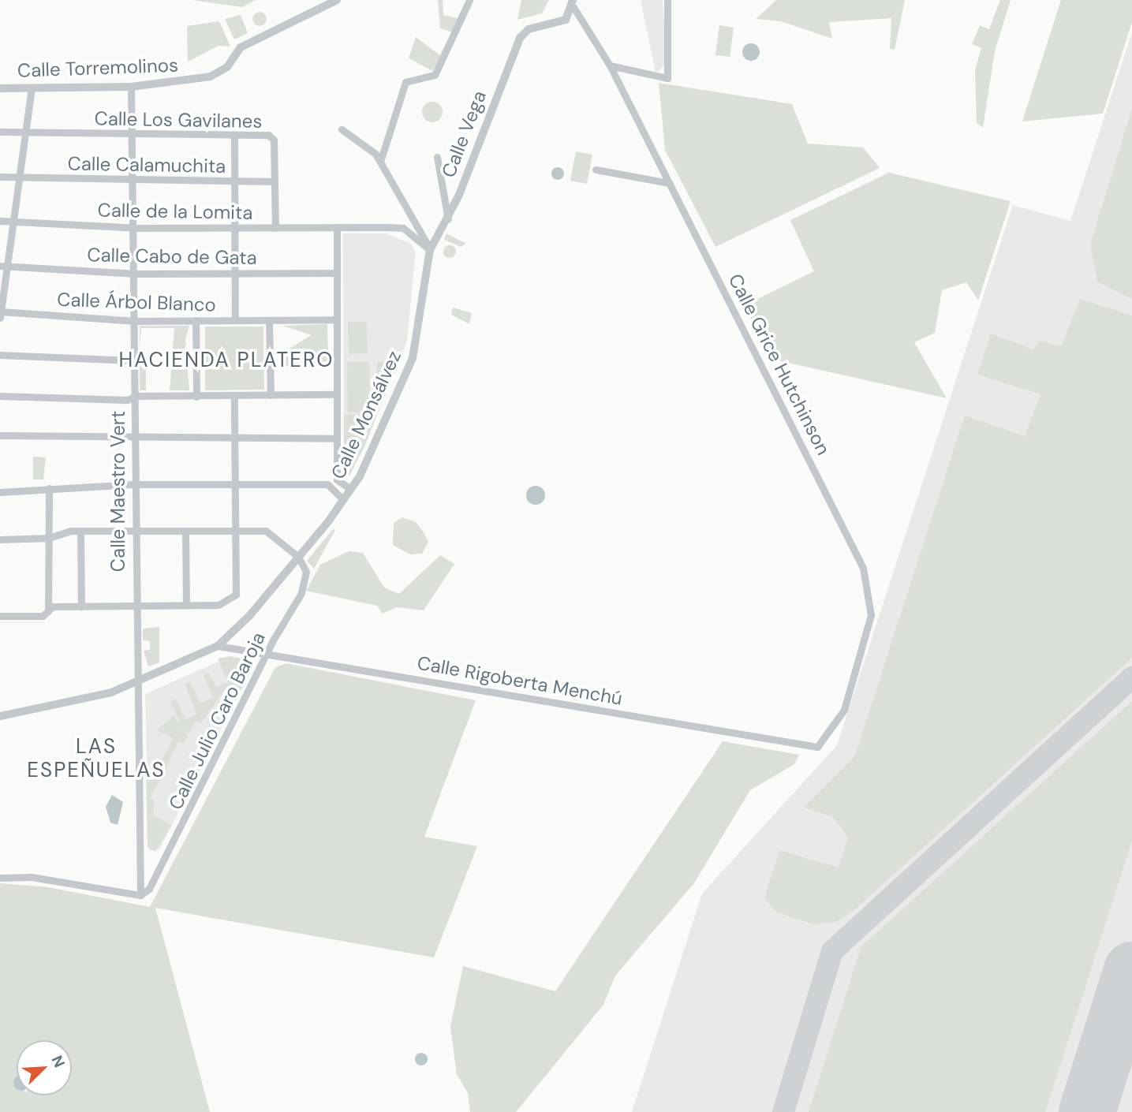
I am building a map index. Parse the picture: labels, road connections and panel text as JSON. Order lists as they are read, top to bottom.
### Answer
{
  "streets": {
    "street": [
      "Calle Torremolinos",
      "Calle Los Gavilanes",
      "Calle Vega",
      "Calle Calamuchita",
      "Calle de la Lomita",
      "Calle Cabo de Gata",
      "Calle Árbol Blanco",
      "Calle Grice Hutchinson",
      "Calle Monsálvez",
      "Calle Maestro Vert",
      "Calle Rigoberta Menchú",
      "Calle Julio Caro Baroja"
    ]
  },
  "crossings": [
    ["Calle Torremolinos", "Calle Maestro Vert"],
    ["Calle Los Gavilanes", "Calle Calamuchita"],
    ["Calle Los Gavilanes", "Calle de la Lomita"],
    ["Calle Los Gavilanes", "Calle Maestro Vert"],
    ["Calle Vega", "Calle de la Lomita"],
    ["Calle Vega", "Calle Grice Hutchinson"],
    ["Calle Vega", "Calle Monsálvez"],
    ["Calle Calamuchita", "Calle Maestro Vert"],
    ["Calle de la Lomita", "Calle Monsálvez"],
    ["Calle de la Lomita", "Calle Maestro Vert"],
    ["Calle Cabo de Gata", "Calle Maestro Vert"],
    ["Calle Árbol Blanco", "Calle Maestro Vert"],
    ["Calle Grice Hutchinson", "Calle Rigoberta Menchú"],
    ["Calle Monsálvez", "Calle Rigoberta Menchú"],
    ["Calle Monsálvez", "Calle Julio Caro Baroja"],
    ["Calle Maestro Vert", "Calle Julio Caro Baroja"],
    ["Calle Rigoberta Menchú", "Calle Julio Caro Baroja"]
  ],
  "districts": ["HACIENDA PLATERO", "LAS ESPEÑUELAS"],
  "north": "top right"
}
